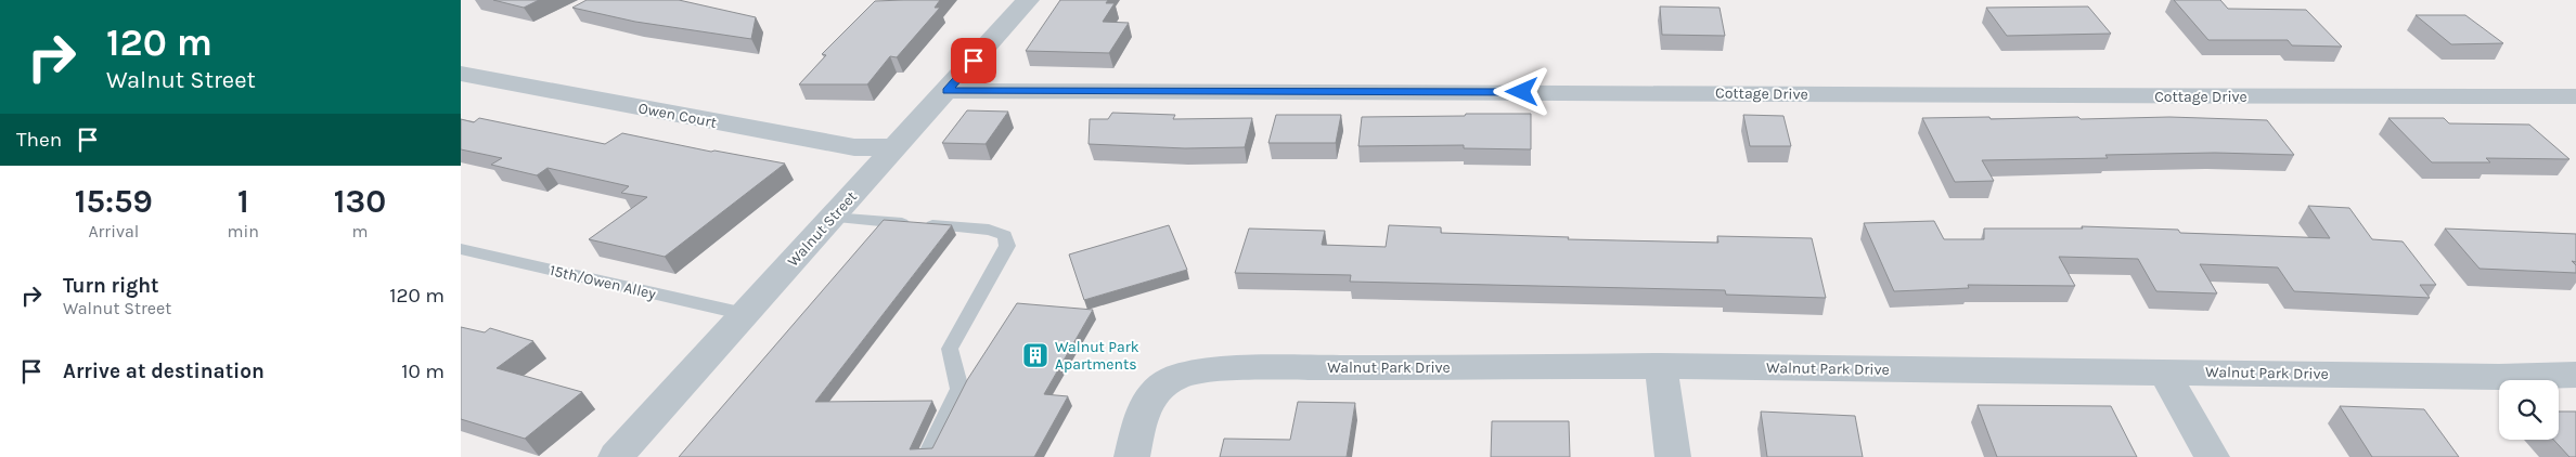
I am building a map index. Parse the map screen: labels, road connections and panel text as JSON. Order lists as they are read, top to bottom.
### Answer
{
  "streets": {
    "street": [
      "Cottage Drive",
      "Owen Court",
      "Walnut Street",
      "Walnut Park Drive"
    ],
    "lane": ["15th/Owen Alley"]
  },
  "crossings": [
    ["Cottage Drive", "Walnut Street"],
    ["Owen Court", "Walnut Street"],
    ["Walnut Street", "15th/Owen Alley"]
  ],
  "places": {
    "building": ["Walnut Park Apartments"]
  },
  "page": {
    "turn": ["120 m", "Walnut Street"],
    "then": "Then",
    "eta": [
      "15:59",
      "Arrival",
      "1",
      "min",
      "130",
      "m"
    ],
    "list": [
      {
        "name": "Turn right",
        "note": "Walnut Street",
        "value": "120 m"
      },
      {
        "name": "Arrive at destination",
        "value": "10 m"
      }
    ]
  }
}
